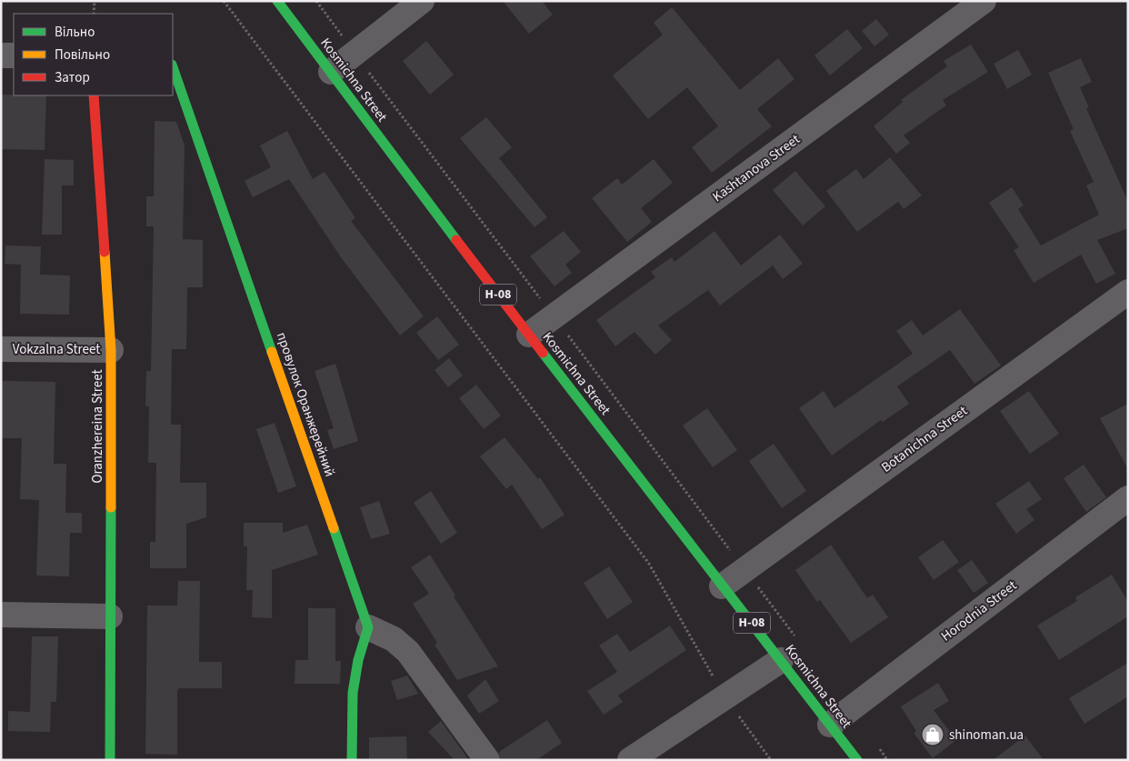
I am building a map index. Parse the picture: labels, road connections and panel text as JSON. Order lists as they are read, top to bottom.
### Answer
{
  "streets": {
    "street": [
      "Kosmichna Street",
      "Kashtanova Street",
      "Н-08",
      "Vokzalna Street",
      "провулок Оранжерейний",
      "Oranzhereina Street",
      "Botanichna Street",
      "Horodnia Street"
    ]
  },
  "crossings": [
    ["Kosmichna Street", "Kashtanova Street"],
    ["Kosmichna Street", "Botanichna Street"],
    ["Kosmichna Street", "Horodnia Street"],
    ["Vokzalna Street", "Oranzhereina Street"]
  ],
  "places": {
    "shop": ["shinoman.ua"]
  },
  "legend": ["Вільно", "Повільно", "Затор"]
}
